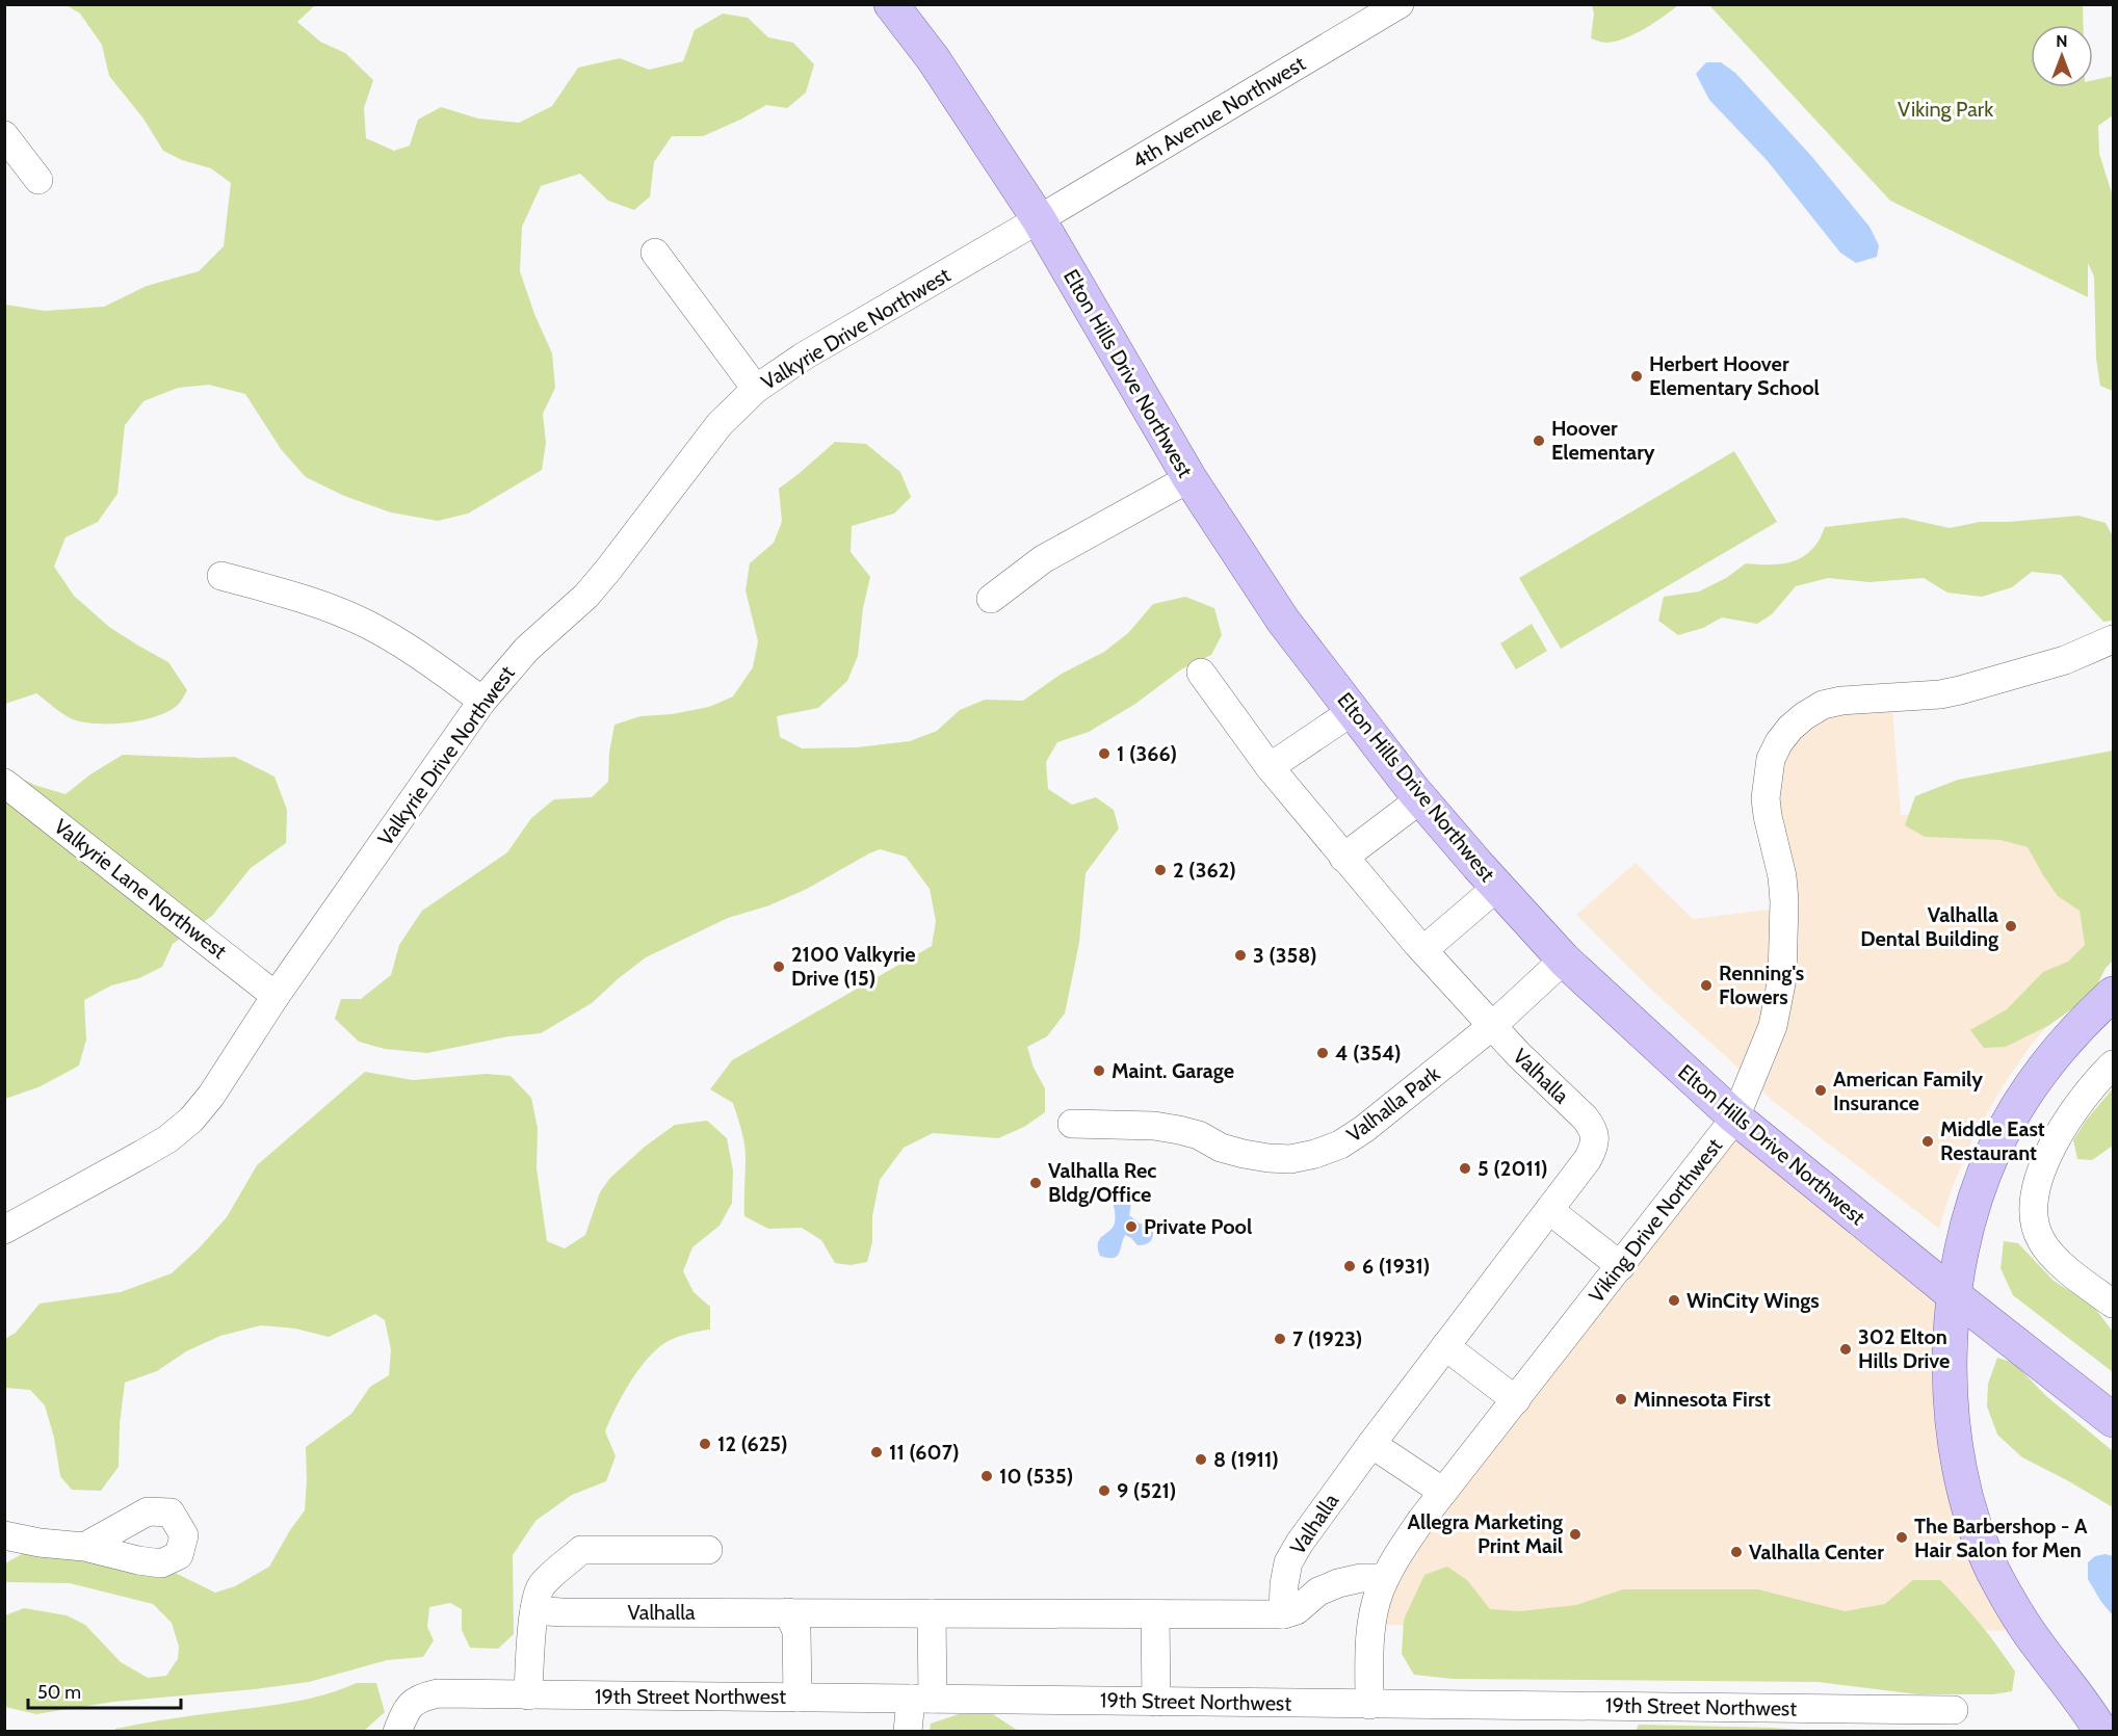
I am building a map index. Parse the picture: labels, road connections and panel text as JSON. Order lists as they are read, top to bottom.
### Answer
{
  "streets": {
    "main road": ["Elton Hills Drive Northwest"],
    "street": [
      "4th Avenue Northwest",
      "Valkyrie Drive Northwest",
      "Valkyrie Lane Northwest",
      "Valhalla",
      "Valhalla Park",
      "Viking Drive Northwest",
      "19th Street Northwest"
    ]
  },
  "crossings": [
    ["4th Avenue Northwest", "Valkyrie Drive Northwest"],
    ["4th Avenue Northwest", "Elton Hills Drive Northwest"],
    ["Valkyrie Drive Northwest", "Elton Hills Drive Northwest"],
    ["Valkyrie Drive Northwest", "Valkyrie Lane Northwest"],
    ["Elton Hills Drive Northwest", "Valhalla Park"],
    ["Elton Hills Drive Northwest", "Viking Drive Northwest"],
    ["Valhalla", "Valhalla Park"],
    ["Valhalla", "Viking Drive Northwest"],
    ["Viking Drive Northwest", "19th Street Northwest"]
  ],
  "parks": ["Viking Park"],
  "places": [
    "Herbert Hoover Elementary School",
    "Hoover Elementary",
    "1 (366)",
    "2 (362)",
    "Valhalla Dental Building",
    "3 (358)",
    "2100 Valkyrie Drive (15)",
    "Renning's Flowers",
    "4 (354)",
    "Maint. Garage",
    "American Family Insurance",
    "Middle East Restaurant",
    "5 (2011)",
    "Valhalla Rec Bldg/Office",
    "Private Pool",
    "6 (1931)",
    "WinCity Wings",
    "7 (1923)",
    "302 Elton Hills Drive",
    "Minnesota First",
    "12 (625)",
    "11 (607)",
    "8 (1911)",
    "10 (535)",
    "9 (521)",
    "Allegra Marketing Print Mail",
    "The Barbershop - A Hair Salon for Men",
    "Valhalla Center"
  ],
  "scale_bar": "50 m",
  "north": "top"
}
